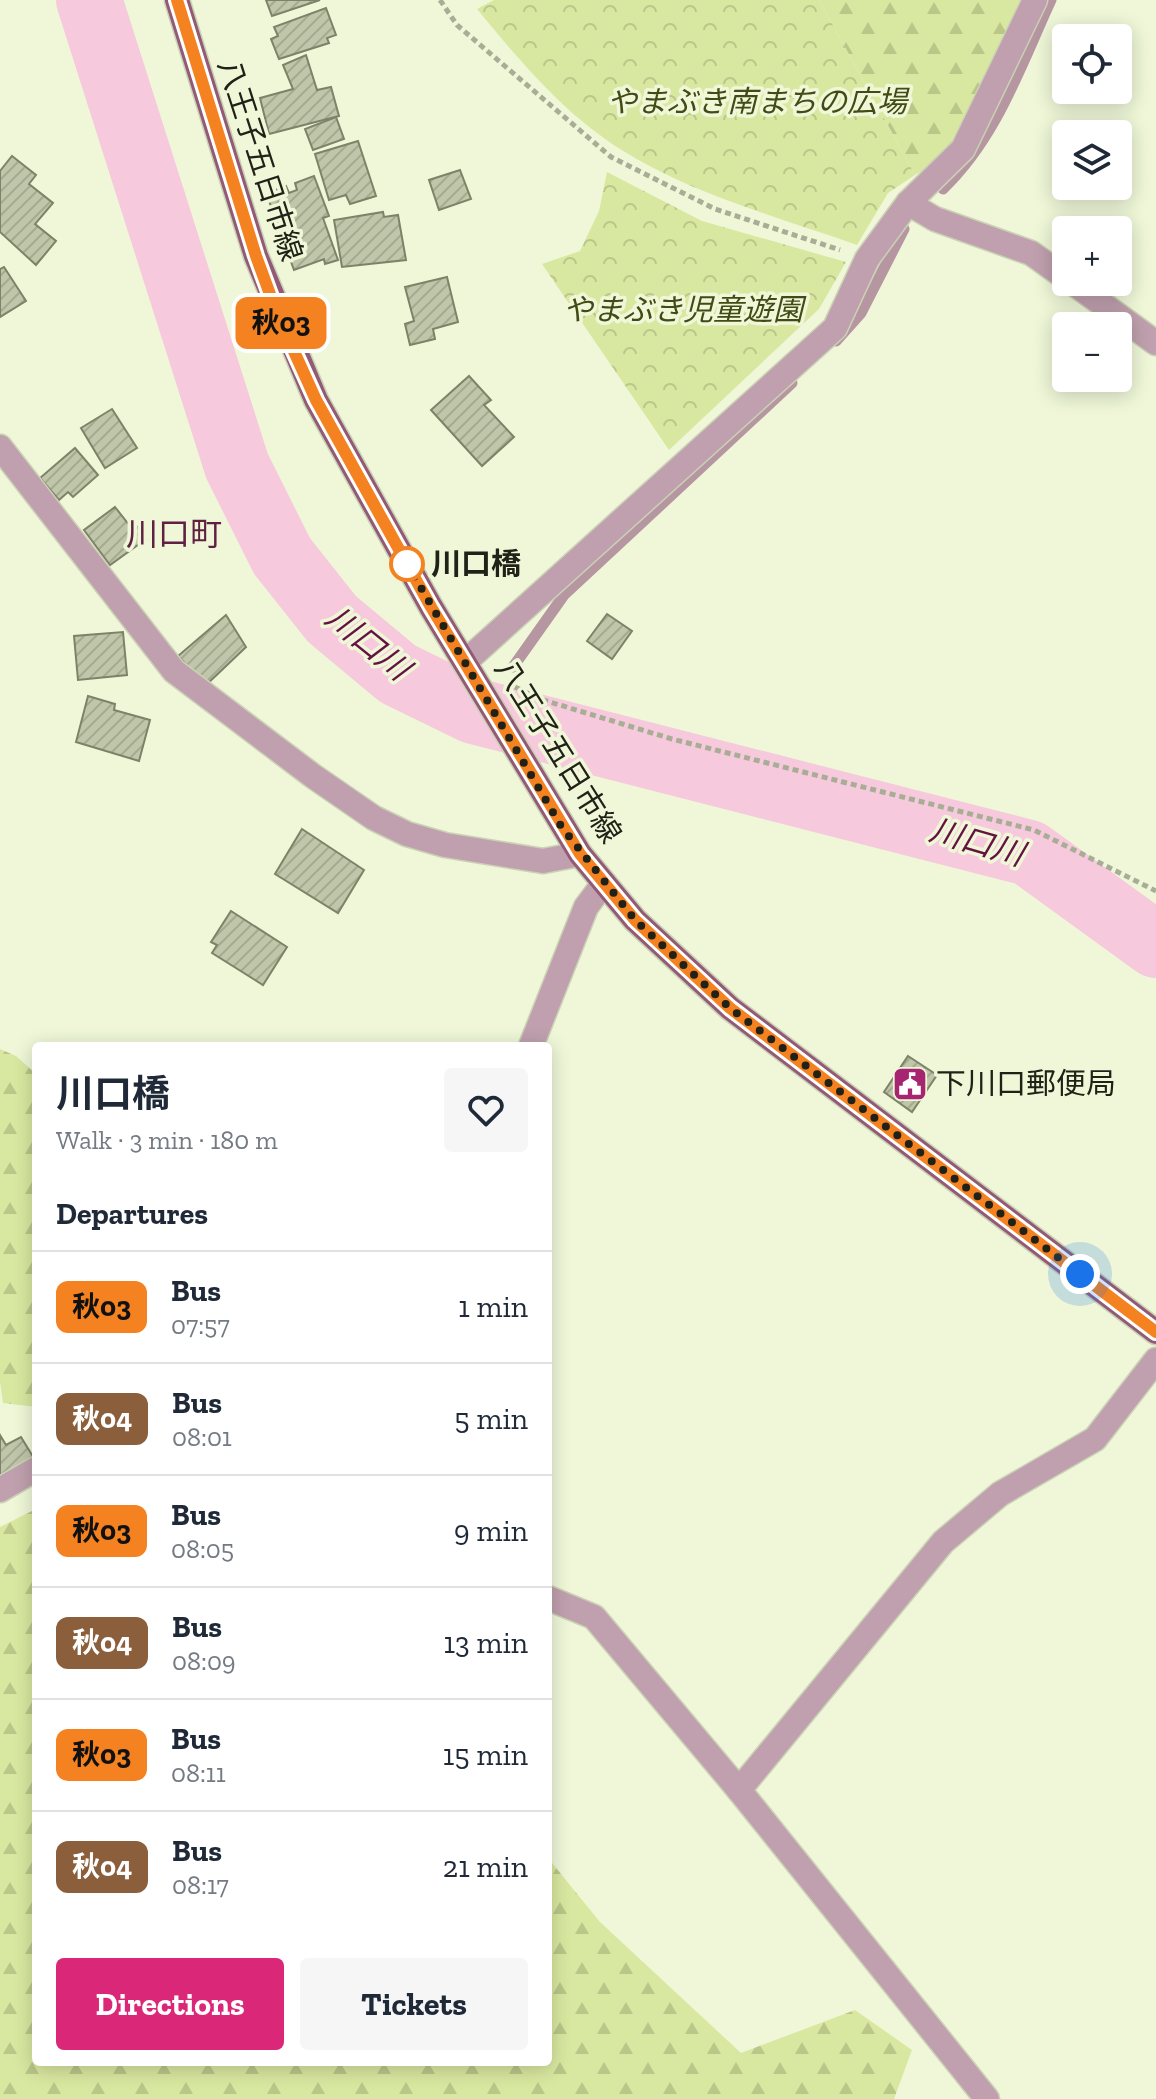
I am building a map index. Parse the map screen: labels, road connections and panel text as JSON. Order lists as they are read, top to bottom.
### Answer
{
  "streets": {
    "main road": ["八王子五日市線"]
  },
  "districts": ["川口町"],
  "water": ["川口川"],
  "parks": ["やまぶき南まちの広場", "やまぶき児童遊園"],
  "places": {
    "other": ["川口橋"],
    "public building": ["下川口郵便局"]
  },
  "lines": ["bus line 秋03"],
  "page": {
    "on_map": "秋03",
    "map_buttons": ["+", "−"],
    "heading": [
      ["川口橋", "Walk · 3 min · 180 m"],
      "Departures"
    ],
    "list": [
      {
        "mark": "秋03",
        "name": "Bus",
        "note": "07:57",
        "value": "1 min"
      },
      {
        "mark": "秋04",
        "name": "Bus",
        "note": "08:01",
        "value": "5 min"
      },
      {
        "mark": "秋03",
        "name": "Bus",
        "note": "08:05",
        "value": "9 min"
      },
      {
        "mark": "秋04",
        "name": "Bus",
        "note": "08:09",
        "value": "13 min"
      },
      {
        "mark": "秋03",
        "name": "Bus",
        "note": "08:11",
        "value": "15 min"
      },
      {
        "mark": "秋04",
        "name": "Bus",
        "note": "08:17",
        "value": "21 min"
      }
    ],
    "buttons": ["Directions", "Tickets"]
  }
}
